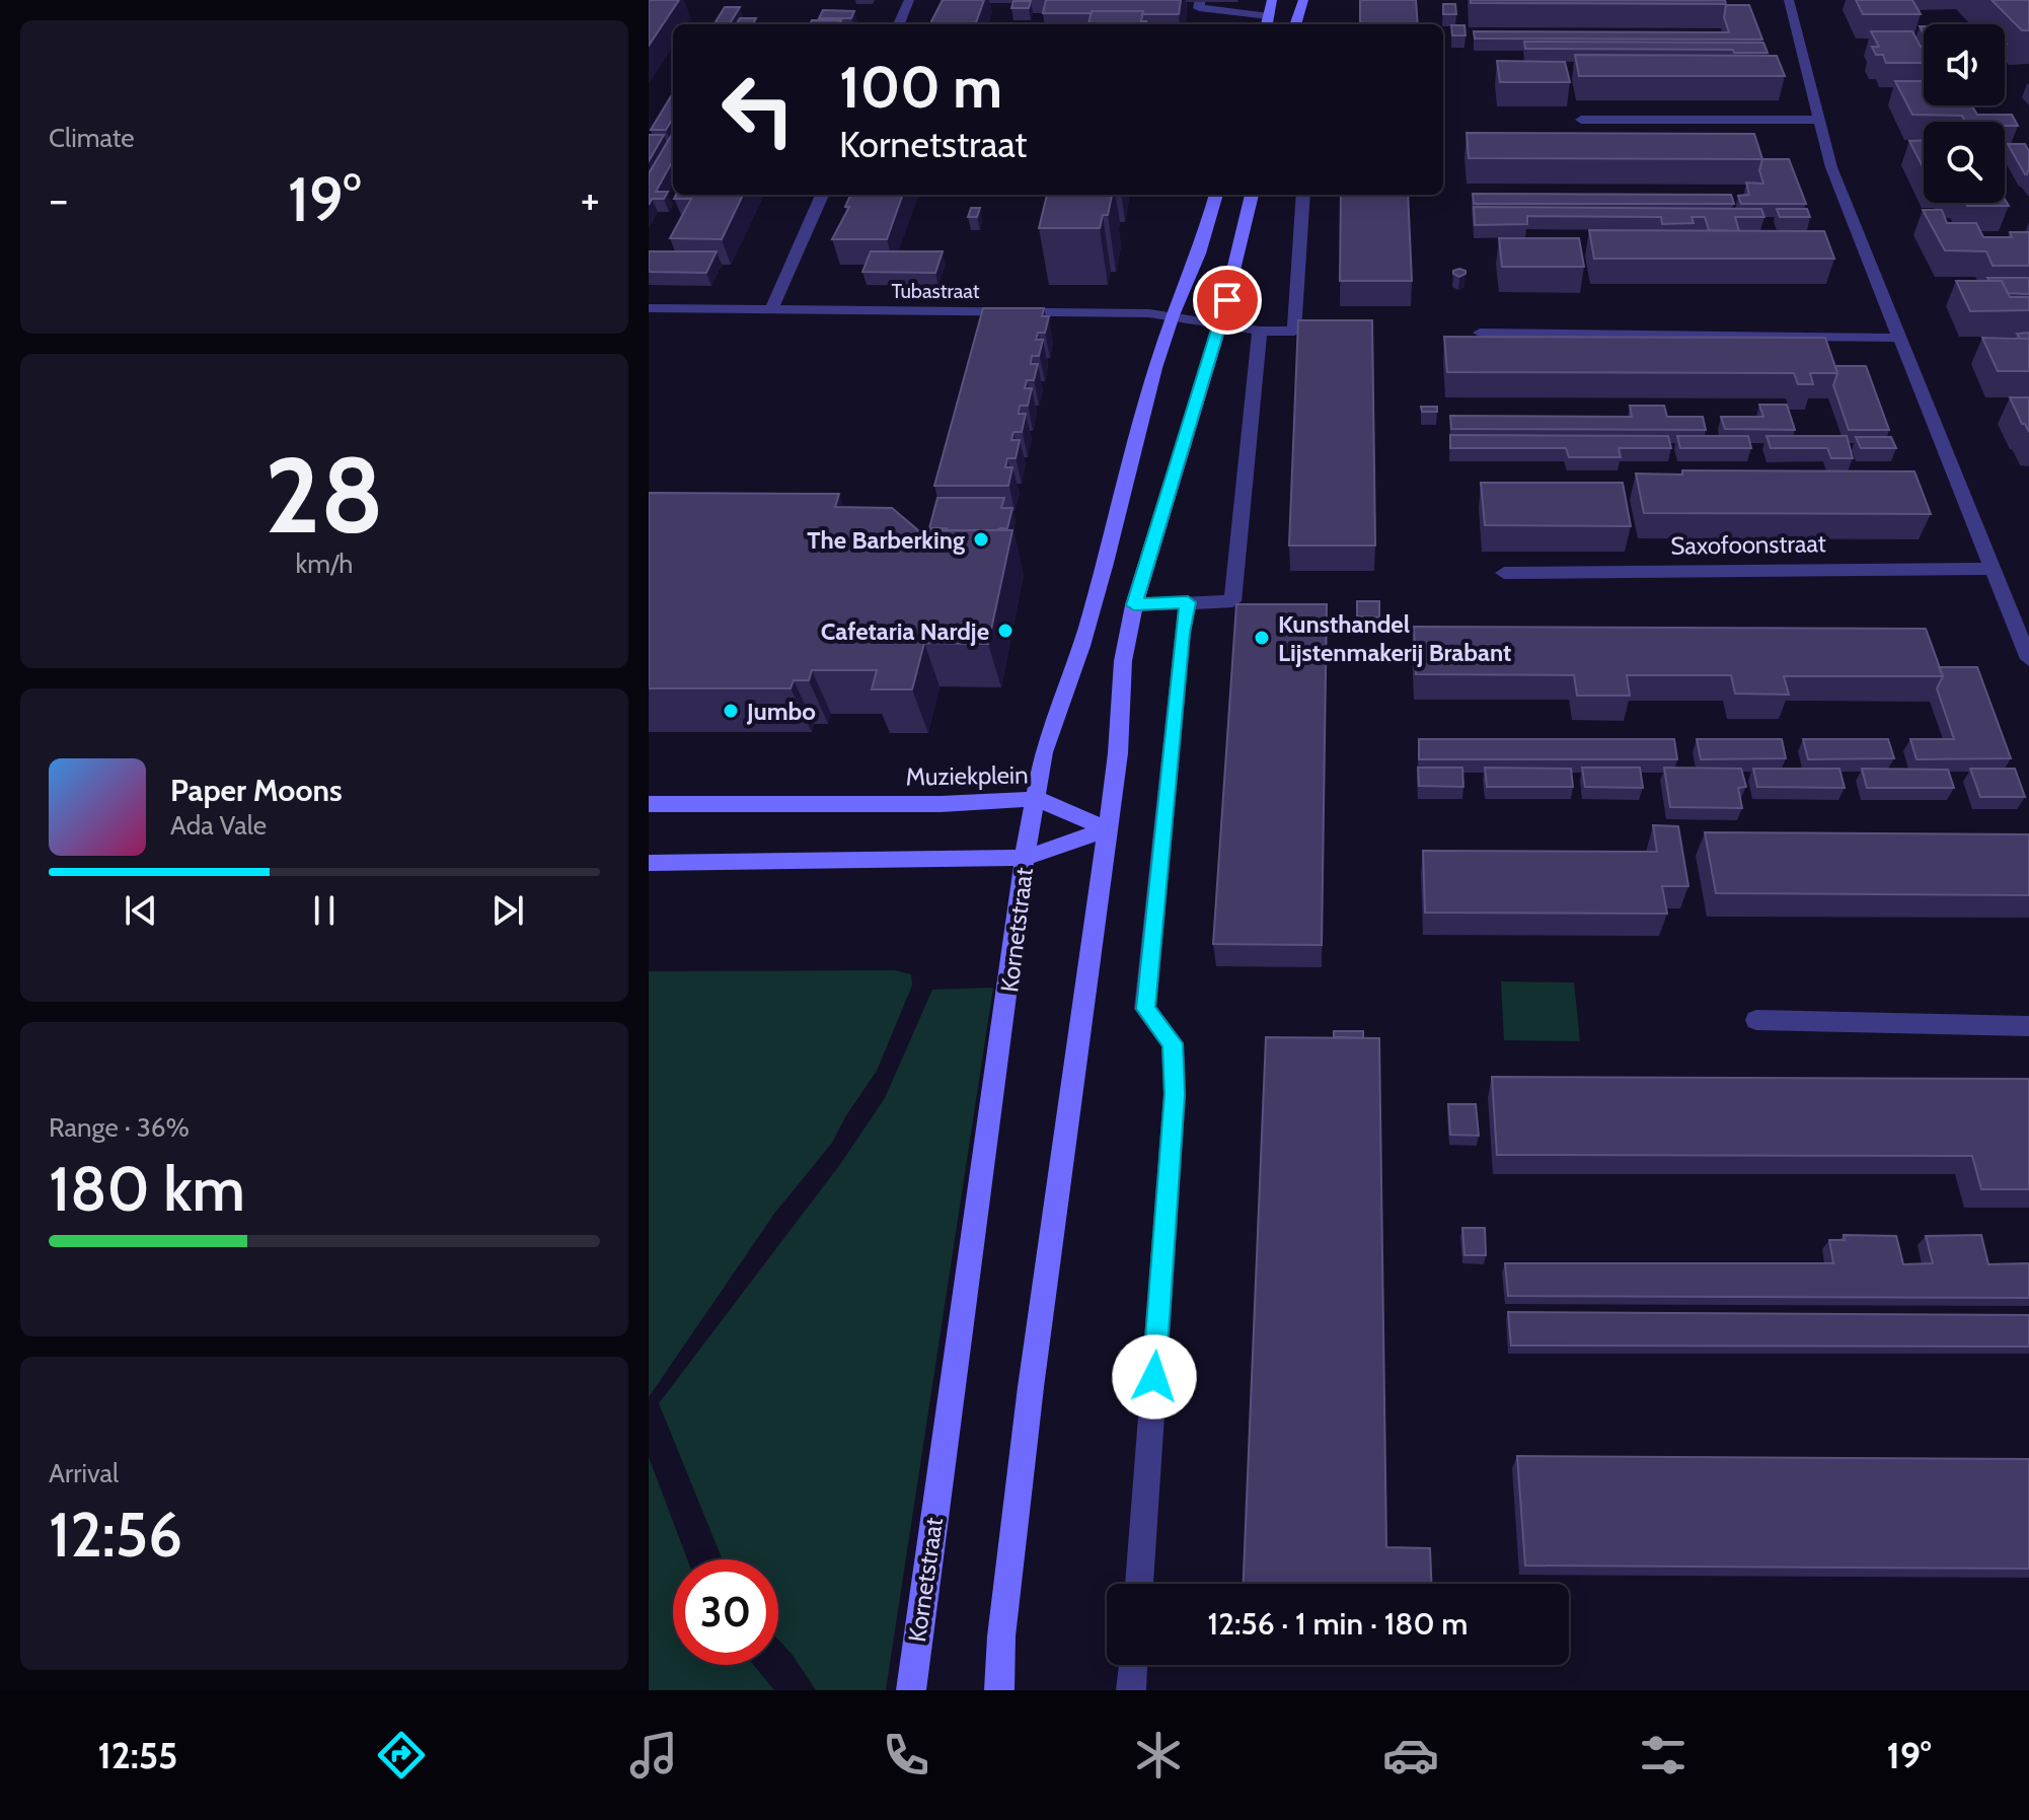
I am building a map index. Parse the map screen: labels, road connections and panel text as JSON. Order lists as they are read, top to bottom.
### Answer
{
  "streets": {
    "street": [
      "Tubastraat",
      "Saxofoonstraat",
      "Muziekplein",
      "Kornetstraat"
    ]
  },
  "crossings": [
    ["Tubastraat", "Kornetstraat"],
    ["Muziekplein", "Kornetstraat"]
  ],
  "places": [
    "The Barberking",
    "Cafetaria Nardje",
    "Kunsthandel Lijstenmakerij Brabant",
    "Jumbo"
  ],
  "page": {
    "tile": [
      "Climate",
      ["28", "km/h"],
      ["Range · 36%", "180 km"],
      ["Arrival", "12:56"]
    ],
    "turn": ["100 m", "Kornetstraat"],
    "heat": ["−", "19°", "+"],
    "song": ["Paper Moons", "Ada Vale"],
    "limit": "30",
    "trip": "12:56 · 1 min · 180 m",
    "tabs": ["12:55", "19°"]
  }
}
